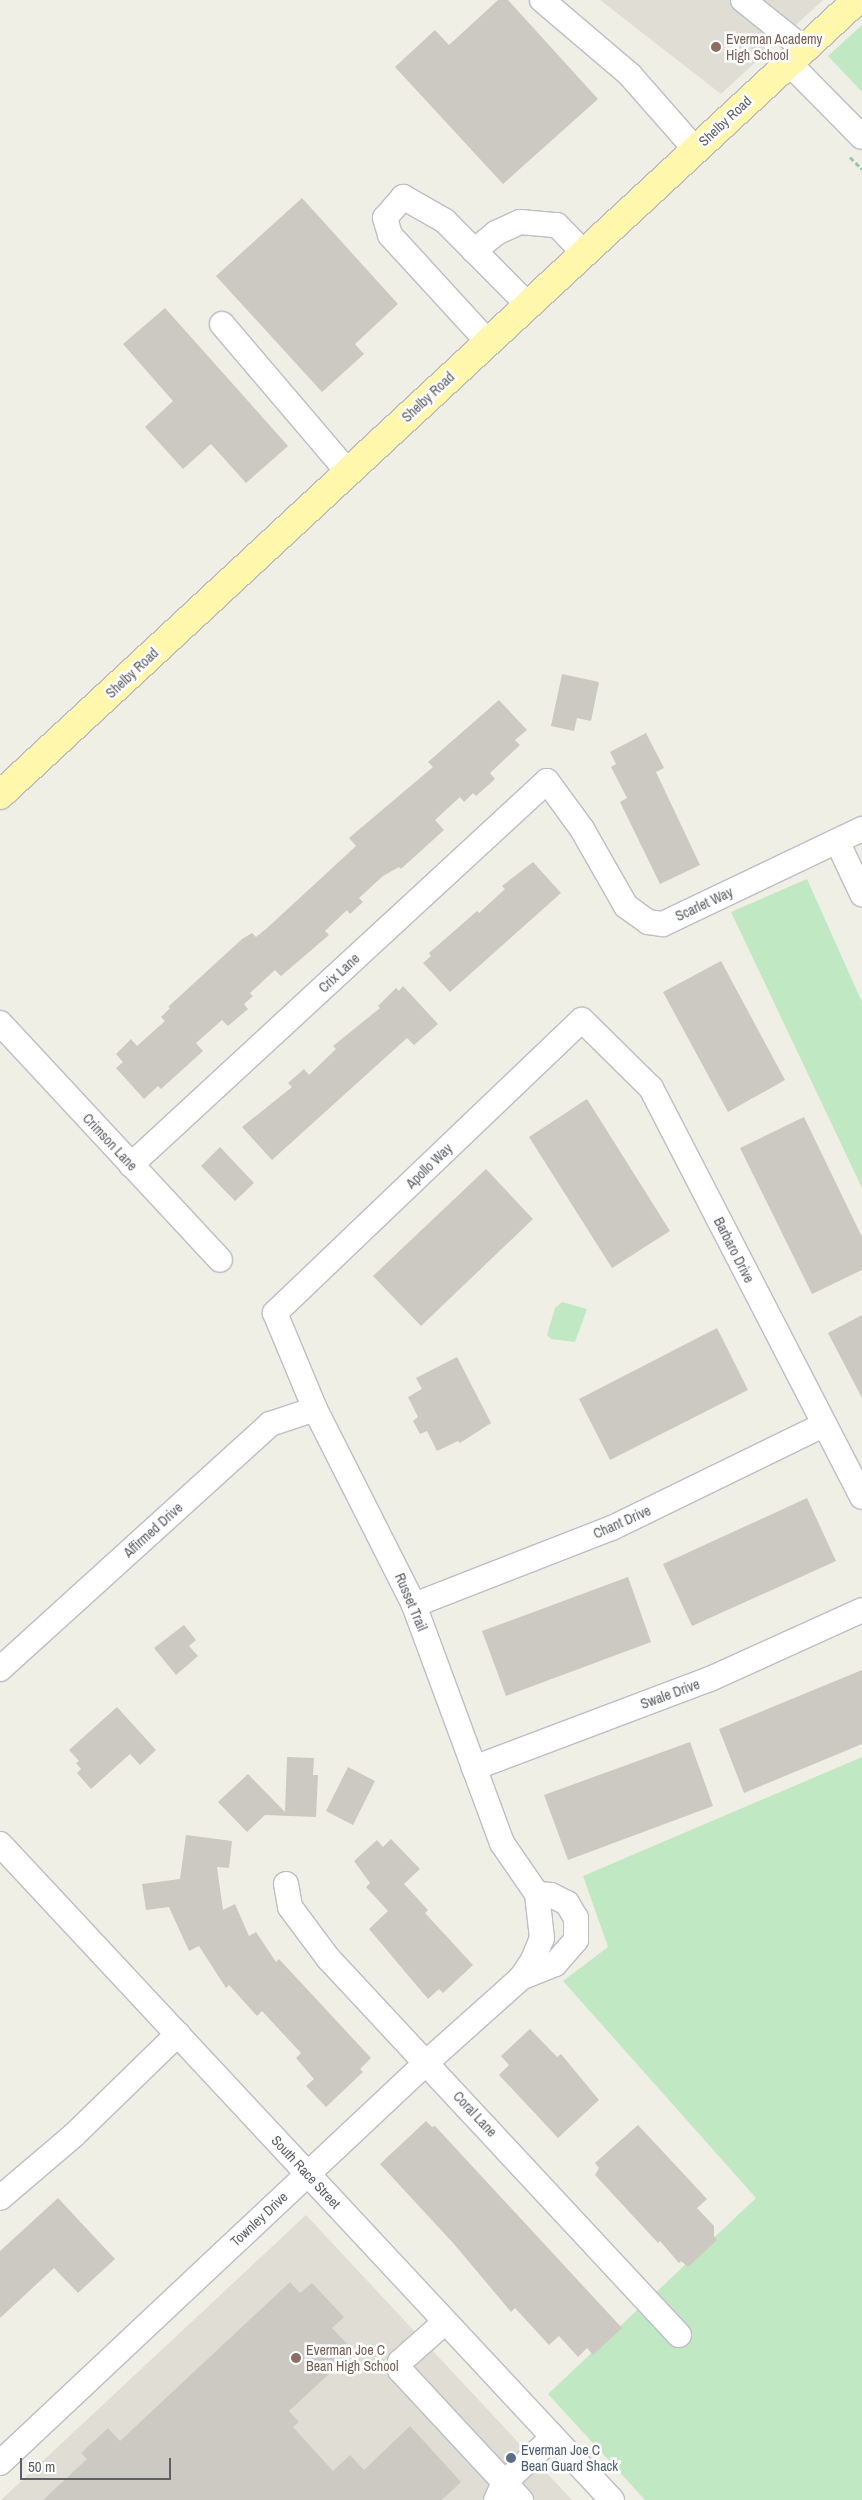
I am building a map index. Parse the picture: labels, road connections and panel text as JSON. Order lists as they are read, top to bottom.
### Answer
{
  "streets": {
    "main road": ["Shelby Road"],
    "street": [
      "Scarlet Way",
      "Crix Lane",
      "Crimson Lane",
      "Apollo Way",
      "Barbaro Drive",
      "Chant Drive",
      "Affirmed Drive",
      "Russet Trail",
      "Swale Drive",
      "Coral Lane",
      "South Race Street",
      "Townley Drive"
    ]
  },
  "crossings": [
    ["Scarlet Way", "Crix Lane"],
    ["Crix Lane", "Crimson Lane"],
    ["Apollo Way", "Barbaro Drive"],
    ["Apollo Way", "Russet Trail"],
    ["Barbaro Drive", "Chant Drive"],
    ["Chant Drive", "Russet Trail"],
    ["Affirmed Drive", "Russet Trail"],
    ["Russet Trail", "Swale Drive"],
    ["Russet Trail", "Townley Drive"],
    ["Coral Lane", "Townley Drive"],
    ["South Race Street", "Townley Drive"]
  ],
  "places": ["Everman Academy High School", "Everman Joe C Bean High School", "Everman Joe C Bean Guard Shack"],
  "scale_bar": "50 m"
}
